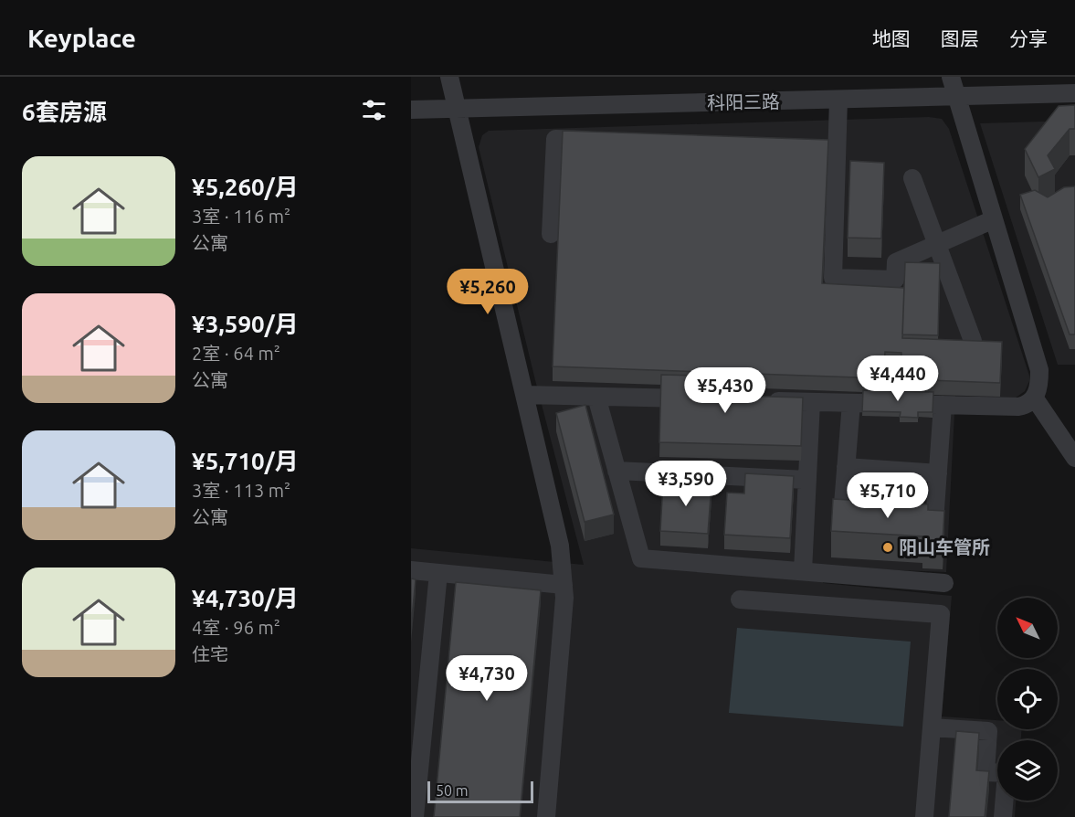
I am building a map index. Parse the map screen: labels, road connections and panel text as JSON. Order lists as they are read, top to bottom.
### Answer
{
  "streets": {
    "street": ["科阳三路"]
  },
  "places": ["阳山车管所"],
  "scale_bar": "50 m",
  "north": "top left",
  "page": {
    "header": "Keyplace",
    "nav": ["地图", "图层", "分享"],
    "heading": "6套房源",
    "list": [
      {
        "name": "¥5,260/月",
        "note": "3室 · 116 m² · 公寓"
      },
      {
        "name": "¥3,590/月",
        "note": "2室 · 64 m² · 公寓"
      },
      {
        "name": "¥5,710/月",
        "note": "3室 · 113 m² · 公寓"
      },
      {
        "name": "¥4,730/月",
        "note": "4室 · 96 m² · 住宅"
      }
    ],
    "price": [
      "¥5,260",
      "¥4,440",
      "¥5,430",
      "¥3,590",
      "¥5,710",
      "¥4,730"
    ],
    "scale": "50 m"
  }
}
